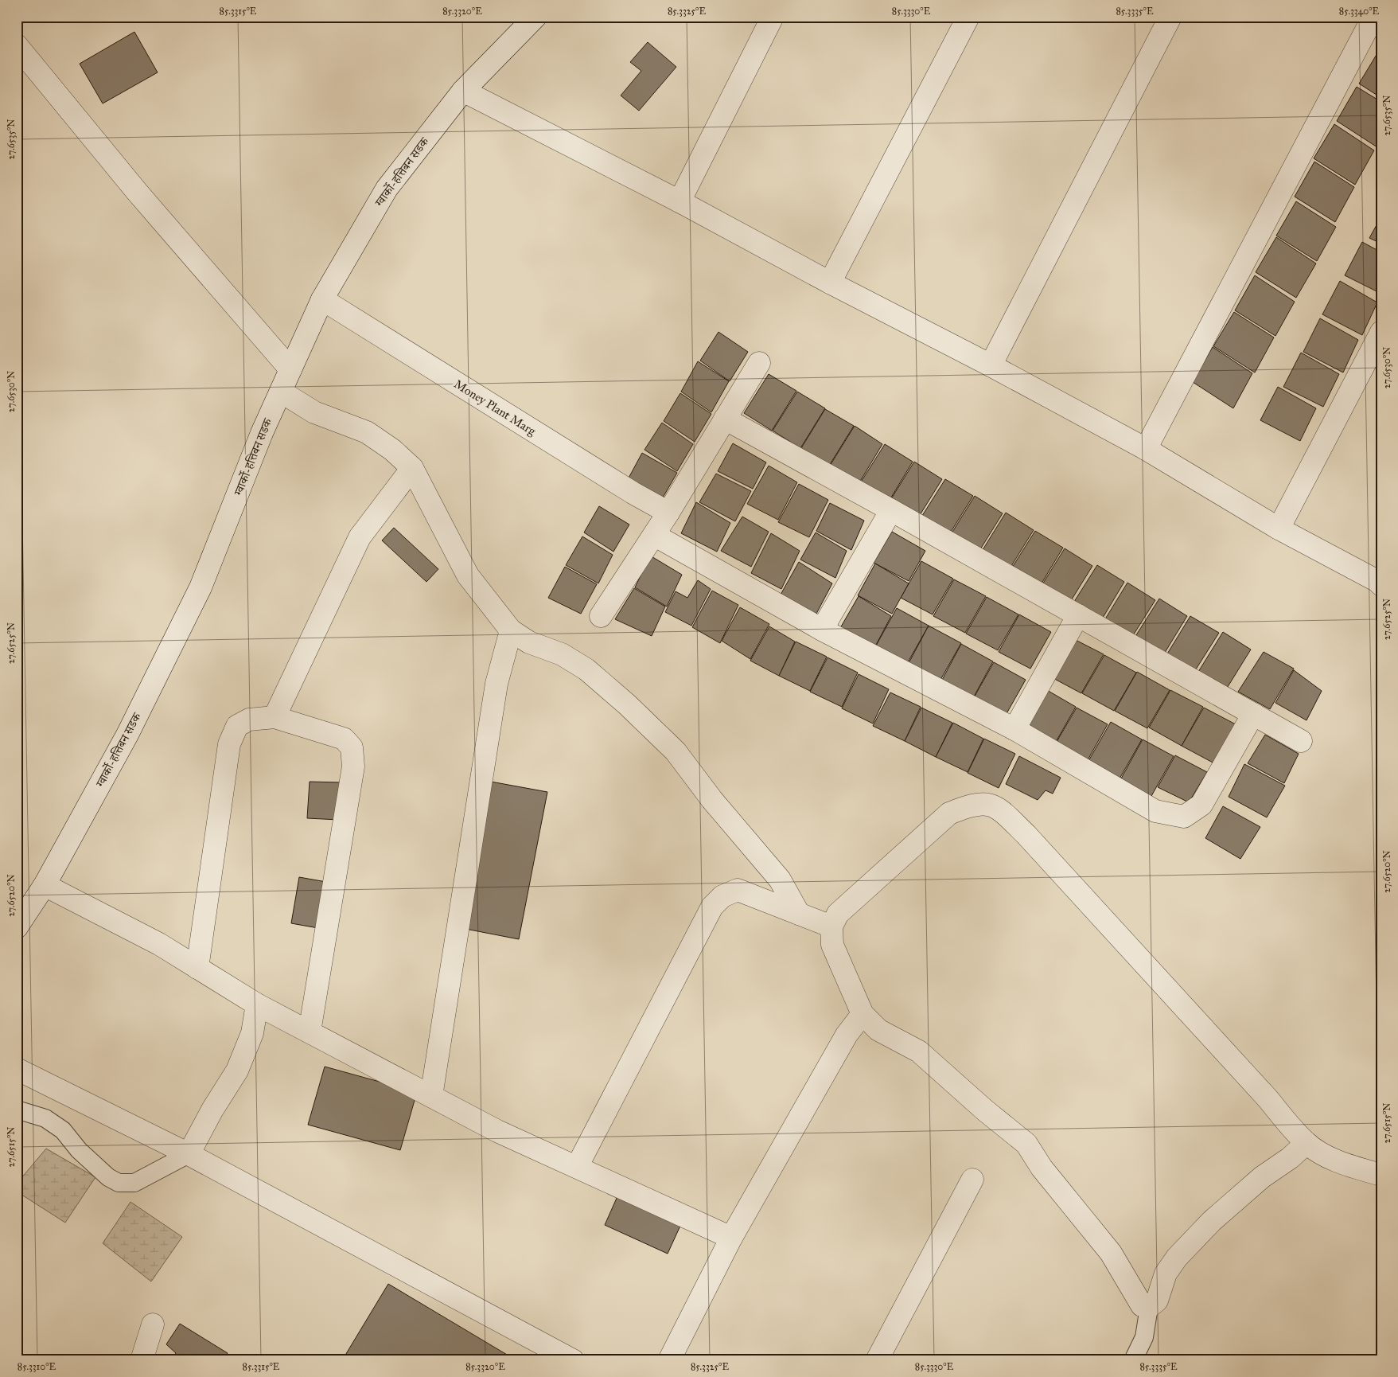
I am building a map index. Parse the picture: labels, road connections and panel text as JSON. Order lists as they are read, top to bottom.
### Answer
{
  "streets": {
    "street": ["ग्वार्को-हत्तिबन सडक", "Money Plant Marg"]
  },
  "crossings": [
    ["ग्वार्को-हत्तिबन सडक", "Money Plant Marg"]
  ],
  "coordinates": [
    "85.3315°E",
    "85.3320°E",
    "85.3325°E",
    "85.3330°E",
    "85.3335°E",
    "85.3340°E",
    "27.6535°N",
    "27.6530°N",
    "27.6525°N",
    "27.6520°N",
    "27.6515°N",
    "85.3310°E"
  ]
}
